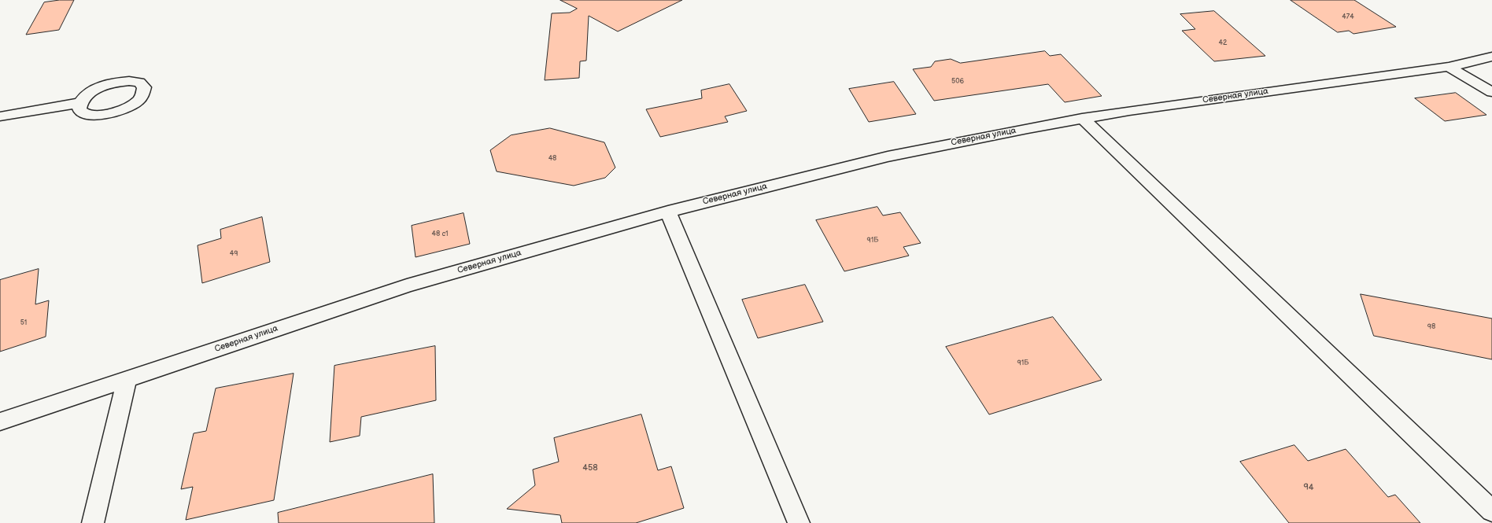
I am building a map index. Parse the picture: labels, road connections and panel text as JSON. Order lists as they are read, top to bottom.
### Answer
{
  "streets": {
    "street": ["Северная улица"]
  },
  "house_numbers": [
    "474",
    "42",
    "506",
    "48",
    "48 с1",
    "91Б",
    "49",
    "51",
    "98",
    "91Б",
    "458",
    "94"
  ]
}
